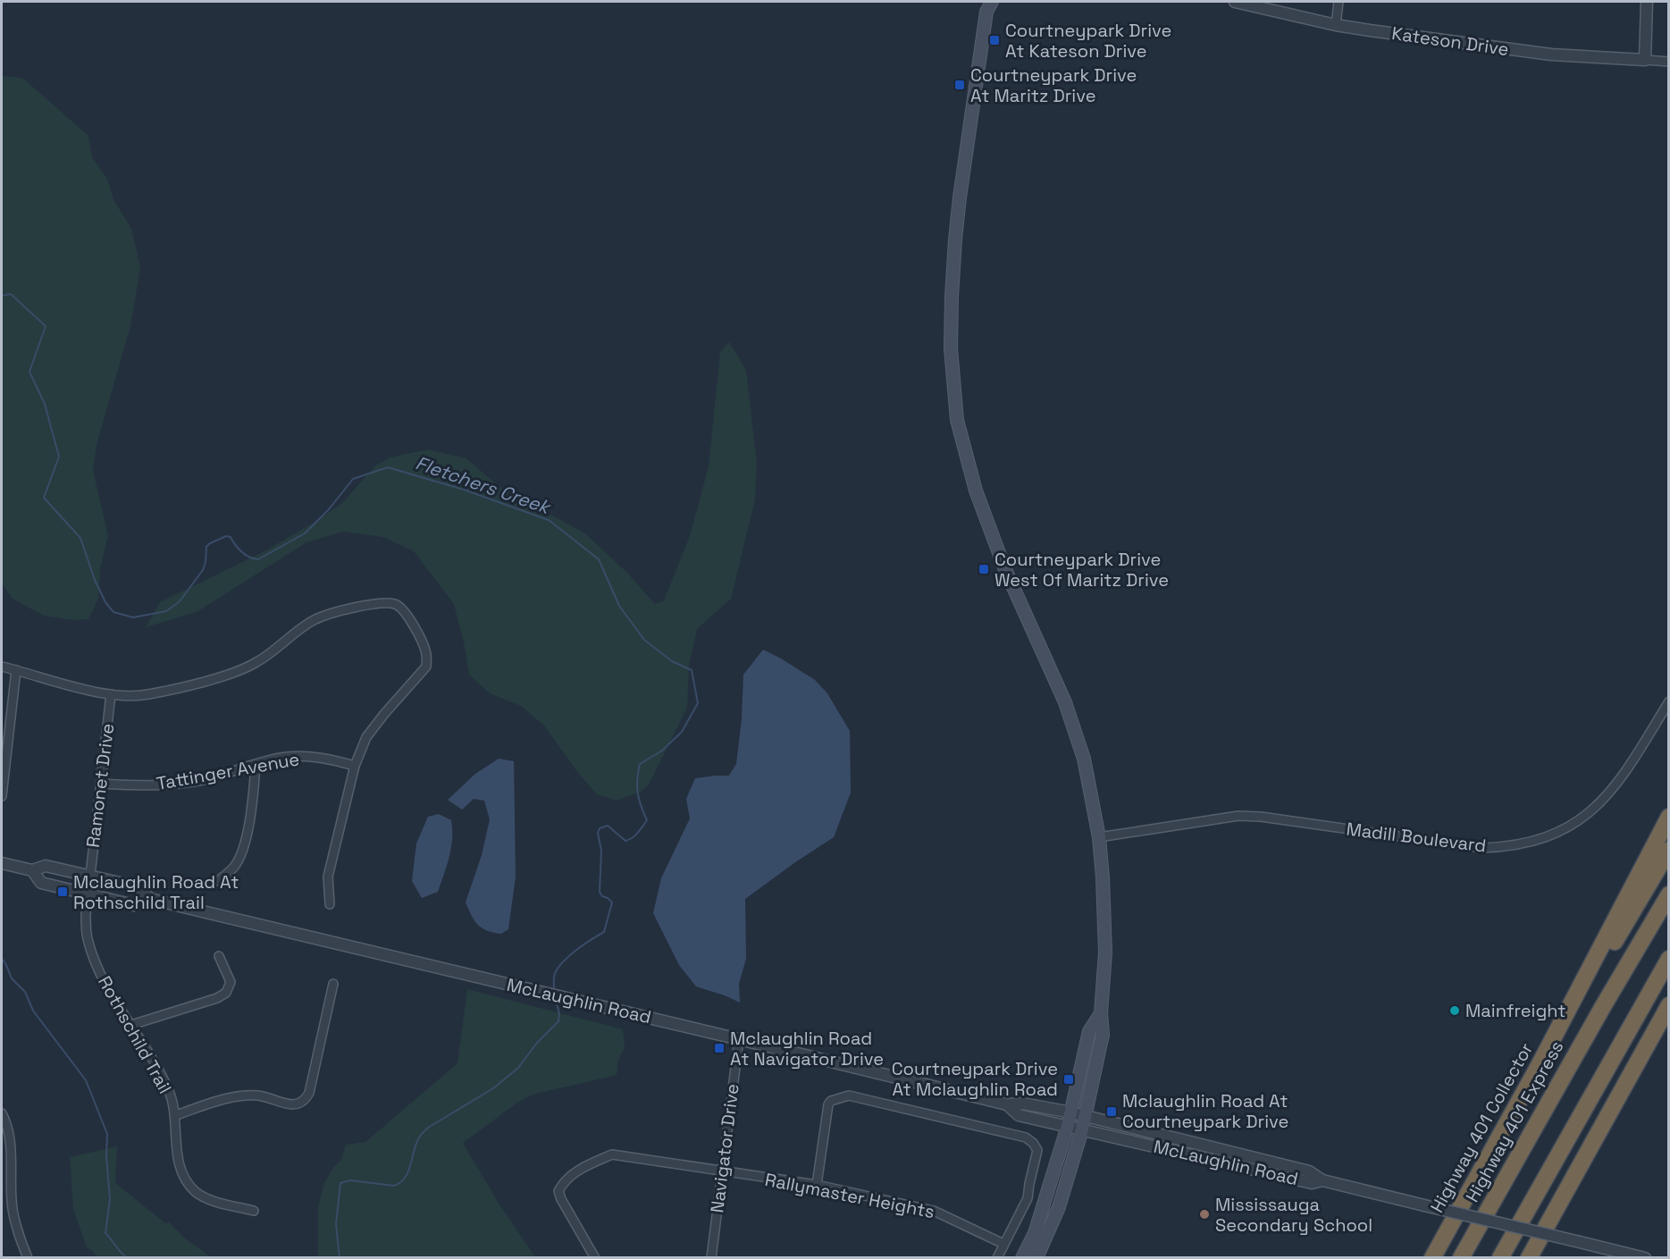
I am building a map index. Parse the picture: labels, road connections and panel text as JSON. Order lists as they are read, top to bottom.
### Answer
{
  "streets": {
    "highway": ["Highway 401 Express", "Highway 401 Collector"],
    "street": [
      "Kateson Drive",
      "Tattinger Avenue",
      "Ramonet Drive",
      "Madill Boulevard",
      "McLaughlin Road",
      "Rothschild Trail",
      "Navigator Drive",
      "Rallymaster Heights"
    ]
  },
  "crossings": [
    ["Tattinger Avenue", "Ramonet Drive"],
    ["Ramonet Drive", "McLaughlin Road"],
    ["Ramonet Drive", "Rothschild Trail"],
    ["McLaughlin Road", "Rothschild Trail"],
    ["McLaughlin Road", "Navigator Drive"],
    ["Navigator Drive", "Rallymaster Heights"]
  ],
  "water": ["Fletchers Creek"],
  "places": {
    "transit": [
      "Courtneypark Drive At Kateson Drive",
      "Courtneypark Drive At Maritz Drive",
      "Courtneypark Drive West Of Maritz Drive",
      "Mclaughlin Road At Rothschild Trail",
      "Mclaughlin Road At Navigator Drive",
      "Courtneypark Drive At Mclaughlin Road",
      "Mclaughlin Road At Courtneypark Drive"
    ],
    "other": ["Mainfreight", "Mississauga Secondary School"]
  }
}
